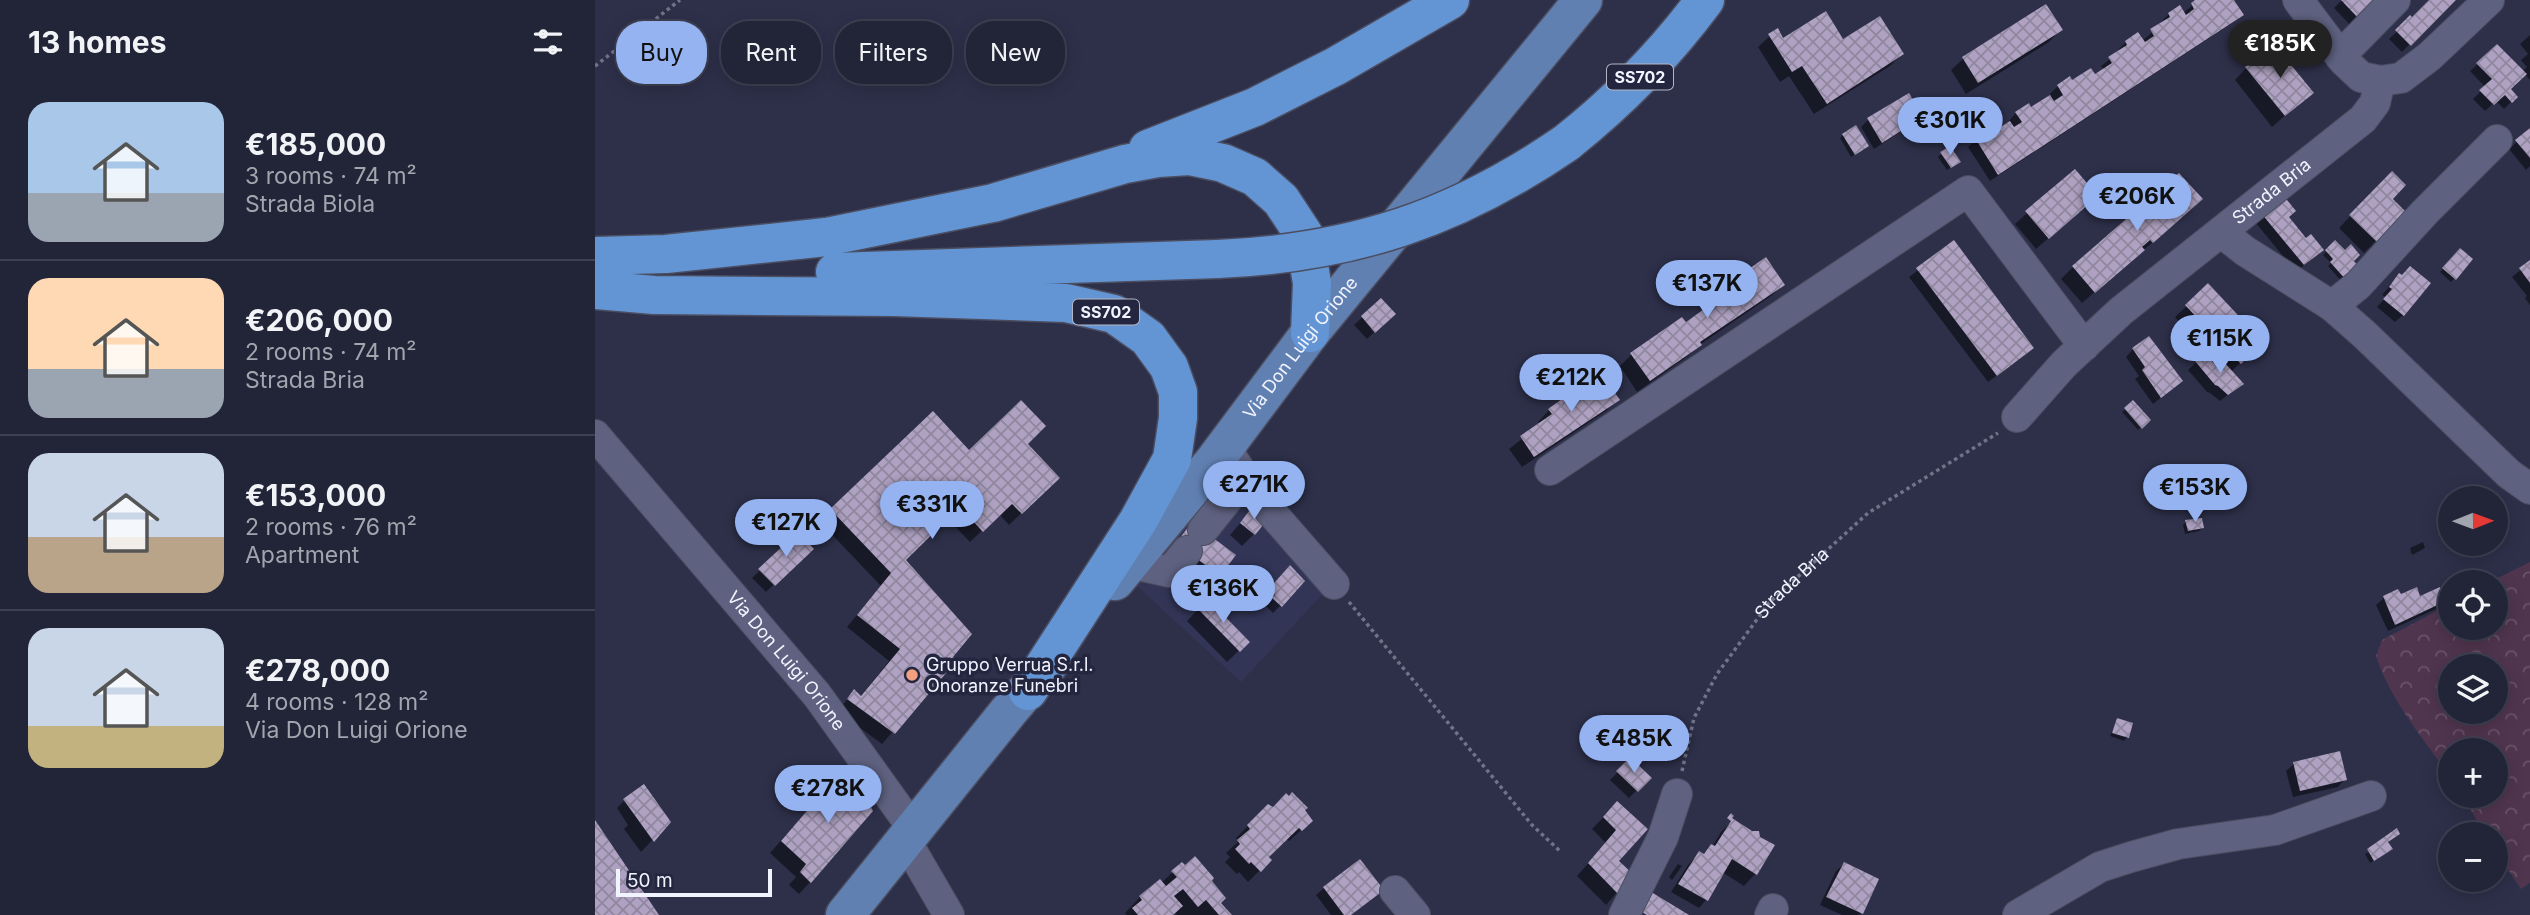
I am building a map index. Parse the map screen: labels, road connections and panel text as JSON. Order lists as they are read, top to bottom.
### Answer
{
  "streets": {
    "highway": ["SS702"],
    "main road": ["Via Don Luigi Orione"],
    "street": ["Strada Bria"]
  },
  "crossings": [
    ["SS702", "Via Don Luigi Orione"]
  ],
  "places": ["Gruppo Verrua S.r.l. Onoranze Funebri"],
  "scale_bar": "50 m",
  "north": "right",
  "page": {
    "heading": "13 homes",
    "price": [
      "€185K",
      "€301K",
      "€206K",
      "€137K",
      "€115K",
      "€212K",
      "€271K",
      "€153K",
      "€331K",
      "€127K",
      "€136K",
      "€485K",
      "€278K"
    ],
    "chip": [
      "Buy",
      "Rent",
      "Filters",
      "New"
    ],
    "list": [
      {
        "name": "€185,000",
        "note": "3 rooms · 74 m² · Strada Biola"
      },
      {
        "name": "€206,000",
        "note": "2 rooms · 74 m² · Strada Bria"
      },
      {
        "name": "€153,000",
        "note": "2 rooms · 76 m² · Apartment"
      },
      {
        "name": "€278,000",
        "note": "4 rooms · 128 m² · Via Don Luigi Orione"
      }
    ],
    "map_buttons": ["+", "−"],
    "scale": "50 m"
  }
}
